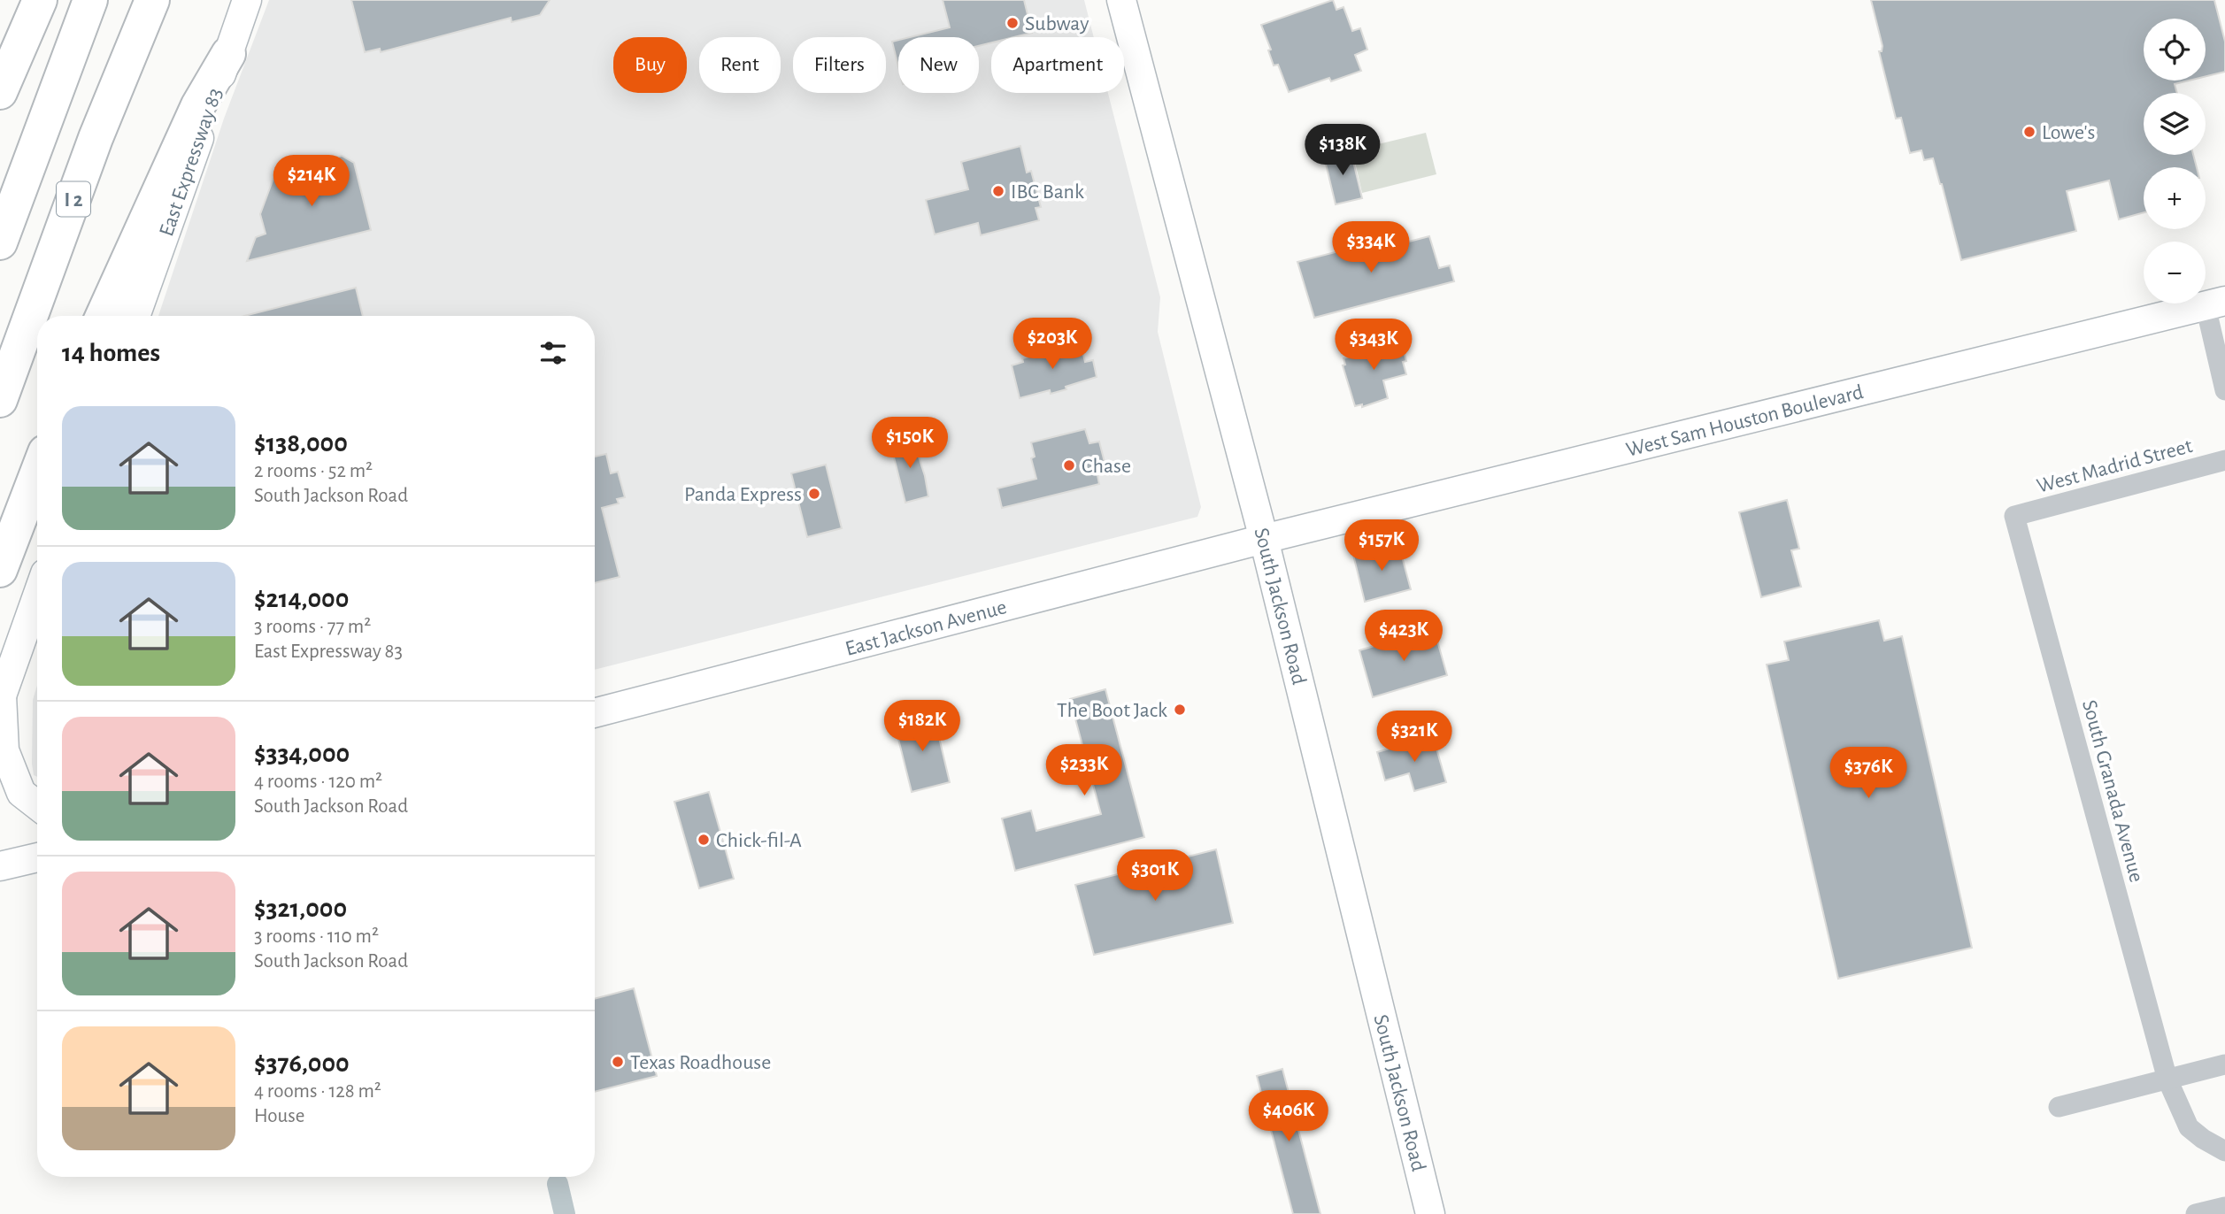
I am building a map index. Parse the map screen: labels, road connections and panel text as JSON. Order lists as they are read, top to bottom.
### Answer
{
  "streets": {
    "highway": ["I 2"],
    "main road": [
      "East Expressway 83",
      "West Sam Houston Boulevard",
      "South Jackson Road",
      "East Jackson Avenue"
    ],
    "street": ["West Madrid Street", "South Granada Avenue"]
  },
  "crossings": [
    ["West Sam Houston Boulevard", "South Jackson Road"],
    ["West Sam Houston Boulevard", "East Jackson Avenue"],
    ["West Madrid Street", "South Granada Avenue"],
    ["South Jackson Road", "East Jackson Avenue"]
  ],
  "places": [
    "Subway",
    "Lowe's",
    "IBC Bank",
    "Chase",
    "Panda Express",
    "The Boot Jack",
    "Chick-fil-A",
    "Texas Roadhouse"
  ],
  "page": {
    "map_buttons": ["+", "−"],
    "chip": [
      "Buy",
      "Rent",
      "Filters",
      "New",
      "Apartment"
    ],
    "price": [
      "$138K",
      "$214K",
      "$334K",
      "$203K",
      "$343K",
      "$150K",
      "$157K",
      "$423K",
      "$182K",
      "$321K",
      "$233K",
      "$376K",
      "$301K",
      "$406K"
    ],
    "heading": "14 homes",
    "list": [
      {
        "name": "$138,000",
        "note": "2 rooms · 52 m² · South Jackson Road"
      },
      {
        "name": "$214,000",
        "note": "3 rooms · 77 m² · East Expressway 83"
      },
      {
        "name": "$334,000",
        "note": "4 rooms · 120 m² · South Jackson Road"
      },
      {
        "name": "$321,000",
        "note": "3 rooms · 110 m² · South Jackson Road"
      },
      {
        "name": "$376,000",
        "note": "4 rooms · 128 m² · House"
      }
    ]
  }
}
